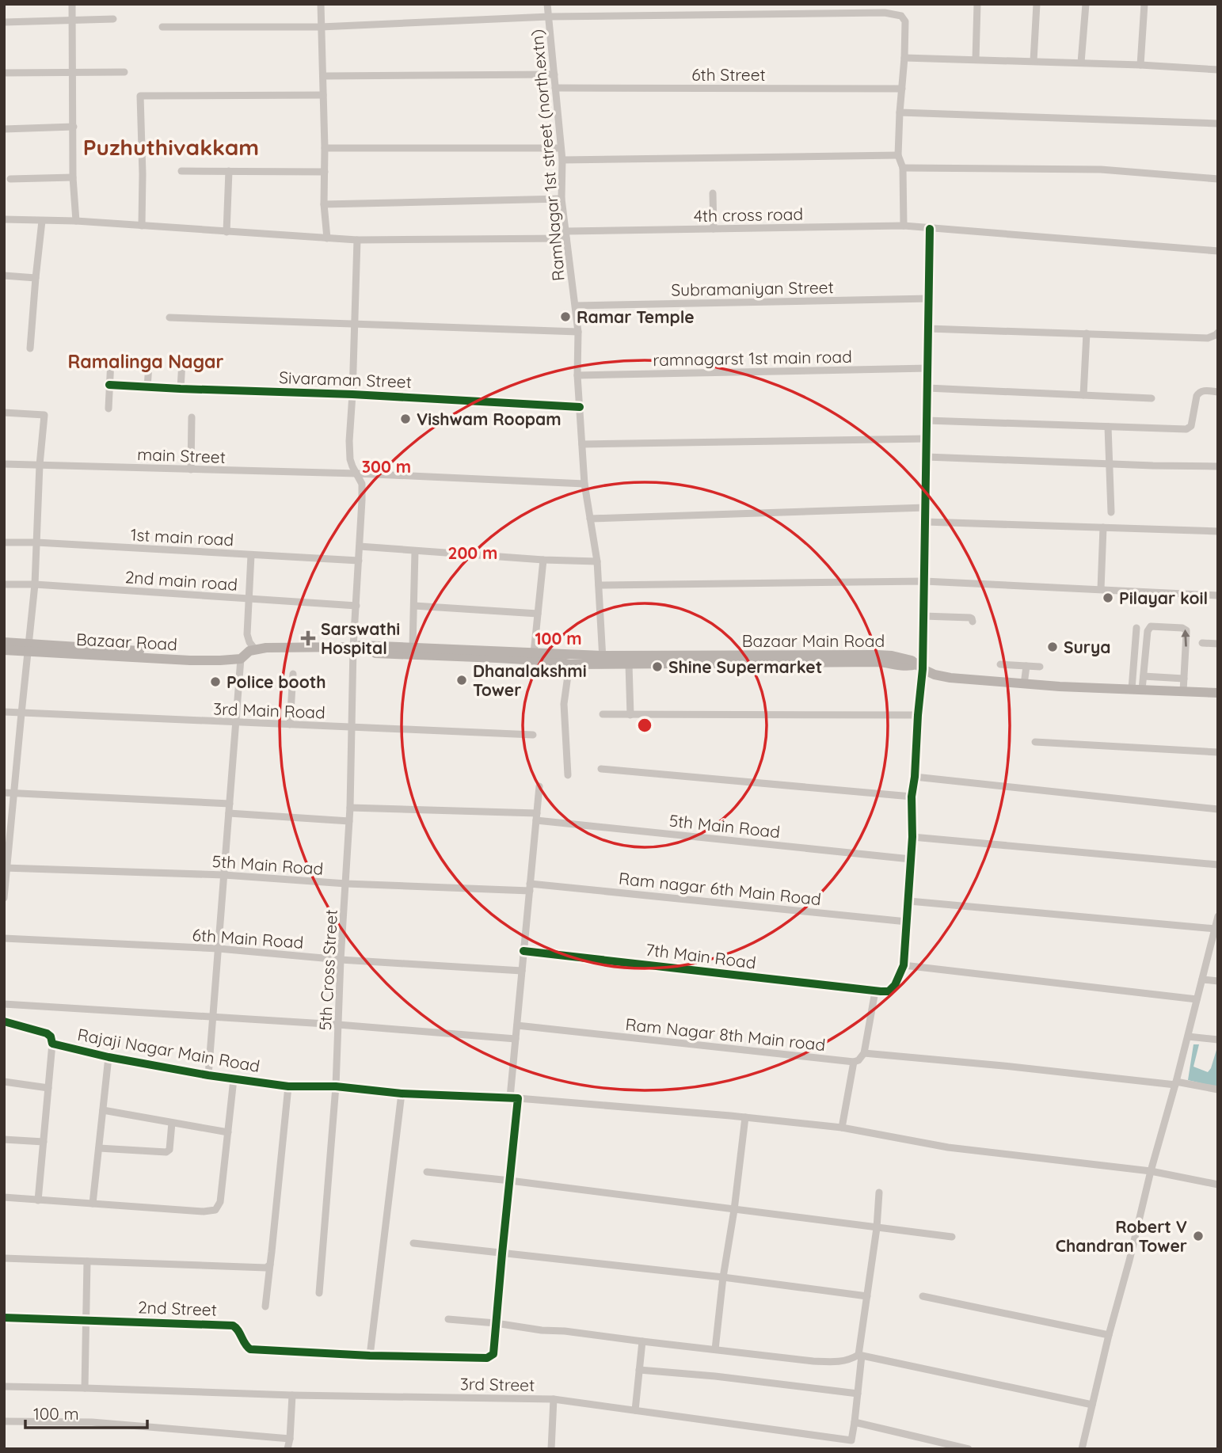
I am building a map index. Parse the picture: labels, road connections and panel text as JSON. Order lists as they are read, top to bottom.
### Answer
{
  "streets": {
    "main road": ["Bazaar Main Road", "Bazaar Road"],
    "street": [
      "6th Street",
      "RamNagar 1st street (north.extn)",
      "4th cross road",
      "Subramaniyan Street",
      "ramnagarst 1st main road",
      "Sivaraman Street",
      "main Street",
      "1st main road",
      "2nd main road",
      "3rd Main Road",
      "5th Main Road",
      "Ram nagar 6th Main Road",
      "6th Main Road",
      "7th Main Road",
      "5th Cross Street",
      "Ram Nagar 8th Main road",
      "Rajaji Nagar Main Road",
      "2nd Street",
      "3rd Street"
    ]
  },
  "crossings": [
    ["6th Street", "RamNagar 1st street (north.extn)"],
    ["RamNagar 1st street (north.extn)", "4th cross road"],
    ["RamNagar 1st street (north.extn)", "Subramaniyan Street"],
    ["RamNagar 1st street (north.extn)", "ramnagarst 1st main road"],
    ["RamNagar 1st street (north.extn)", "Sivaraman Street"],
    ["RamNagar 1st street (north.extn)", "main Street"],
    ["RamNagar 1st street (north.extn)", "Bazaar Main Road"],
    ["RamNagar 1st street (north.extn)", "Bazaar Road"],
    ["4th cross road", "5th Cross Street"],
    ["Sivaraman Street", "5th Cross Street"],
    ["main Street", "5th Cross Street"],
    ["1st main road", "5th Cross Street"],
    ["2nd main road", "5th Cross Street"],
    ["Bazaar Main Road", "Bazaar Road"],
    ["Bazaar Road", "5th Cross Street"],
    ["3rd Main Road", "5th Cross Street"],
    ["5th Main Road", "Ram nagar 6th Main Road"],
    ["5th Main Road", "5th Cross Street"],
    ["6th Main Road", "5th Cross Street"],
    ["5th Cross Street", "Rajaji Nagar Main Road"]
  ],
  "districts": ["Puzhuthivakkam", "Ramalinga Nagar"],
  "places": {
    "other": [
      "Ramar Temple",
      "Vishwam Roopam",
      "Pilayar koil",
      "Surya",
      "Shine Supermarket",
      "Dhanalakshmi Tower",
      "Police booth",
      "Robert V Chandran Tower"
    ],
    "health": ["Sarswathi Hospital"]
  },
  "scale_bar": "100 m",
  "rings": ["300 m", "200 m", "100 m"]
}
